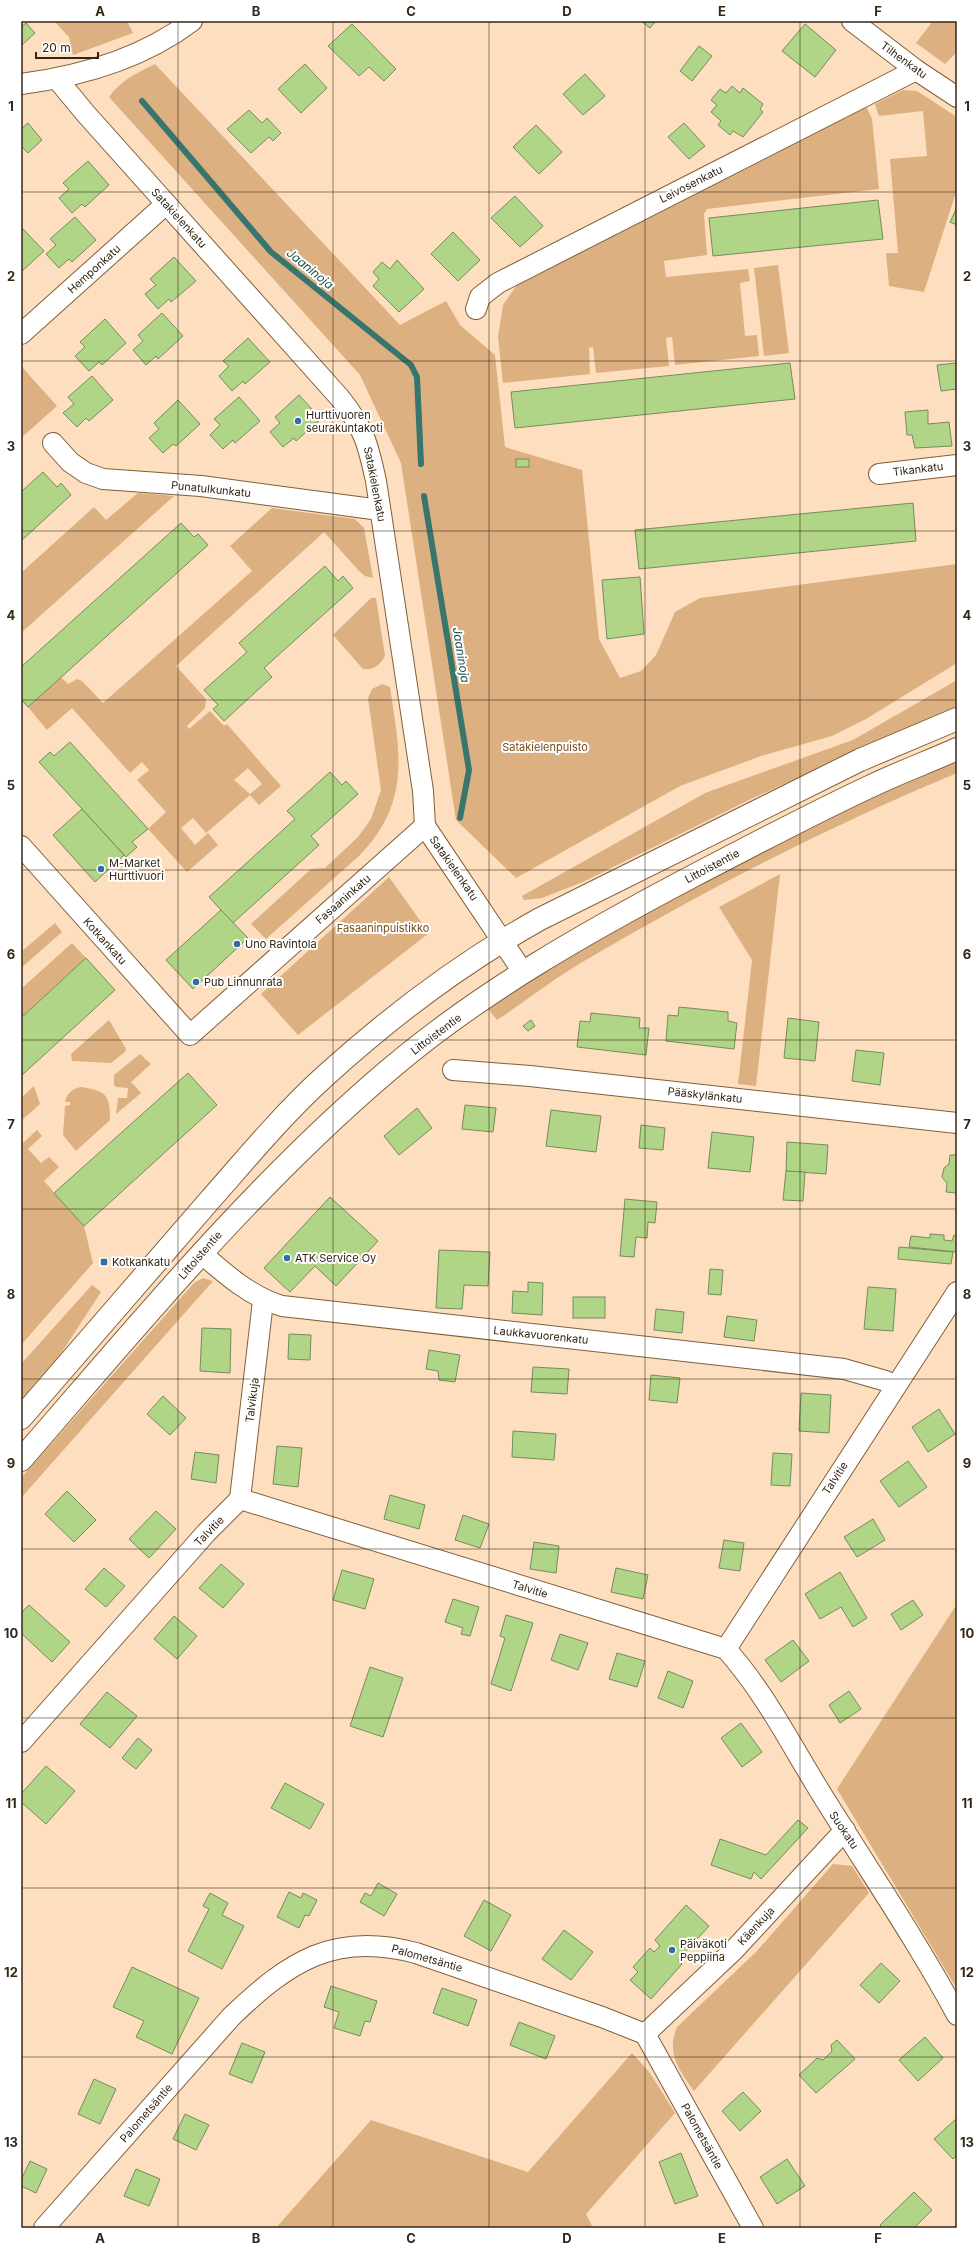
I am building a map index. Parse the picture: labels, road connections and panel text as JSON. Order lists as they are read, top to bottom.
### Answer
{
  "streets": {
    "main road": ["Littoistentie"],
    "street": [
      "Tilhenkatu",
      "Leivosenkatu",
      "Satakielenkatu",
      "Hemponkatu",
      "Tikankatu",
      "Punatulkunkatu",
      "Fasaaninkatu",
      "Kotkankatu",
      "Pääskylänkatu",
      "Laukkavuorenkatu",
      "Talvikuja",
      "Talvitie",
      "Suokatu",
      "Käenkuja",
      "Palometsäntie"
    ]
  },
  "crossings": [
    ["Tilhenkatu", "Leivosenkatu"],
    ["Satakielenkatu", "Hemponkatu"],
    ["Satakielenkatu", "Punatulkunkatu"],
    ["Satakielenkatu", "Littoistentie"],
    ["Satakielenkatu", "Fasaaninkatu"],
    ["Littoistentie", "Laukkavuorenkatu"],
    ["Fasaaninkatu", "Kotkankatu"],
    ["Laukkavuorenkatu", "Talvikuja"],
    ["Laukkavuorenkatu", "Talvitie"],
    ["Talvikuja", "Talvitie"],
    ["Talvitie", "Suokatu"],
    ["Suokatu", "Käenkuja"],
    ["Käenkuja", "Palometsäntie"]
  ],
  "water": ["Jaaninoja"],
  "parks": ["Satakielenpuisto", "Fasaaninpuistikko"],
  "places": {
    "other": [
      "Hurttivuoren seurakuntakoti",
      "M-Market Hurttivuori",
      "Uno Ravintola",
      "Pub Linnunrata",
      "ATK Service Oy",
      "Päiväkoti Peppiina"
    ],
    "transit": ["Kotkankatu"]
  },
  "scale_bar": "20 m",
  "grid": {
    "columns": [
      "A",
      "B",
      "C",
      "D",
      "E",
      "F"
    ],
    "rows": [
      "1",
      "2",
      "3",
      "4",
      "5",
      "6",
      "7",
      "8",
      "9",
      "10",
      "11",
      "12",
      "13"
    ]
  }
}
